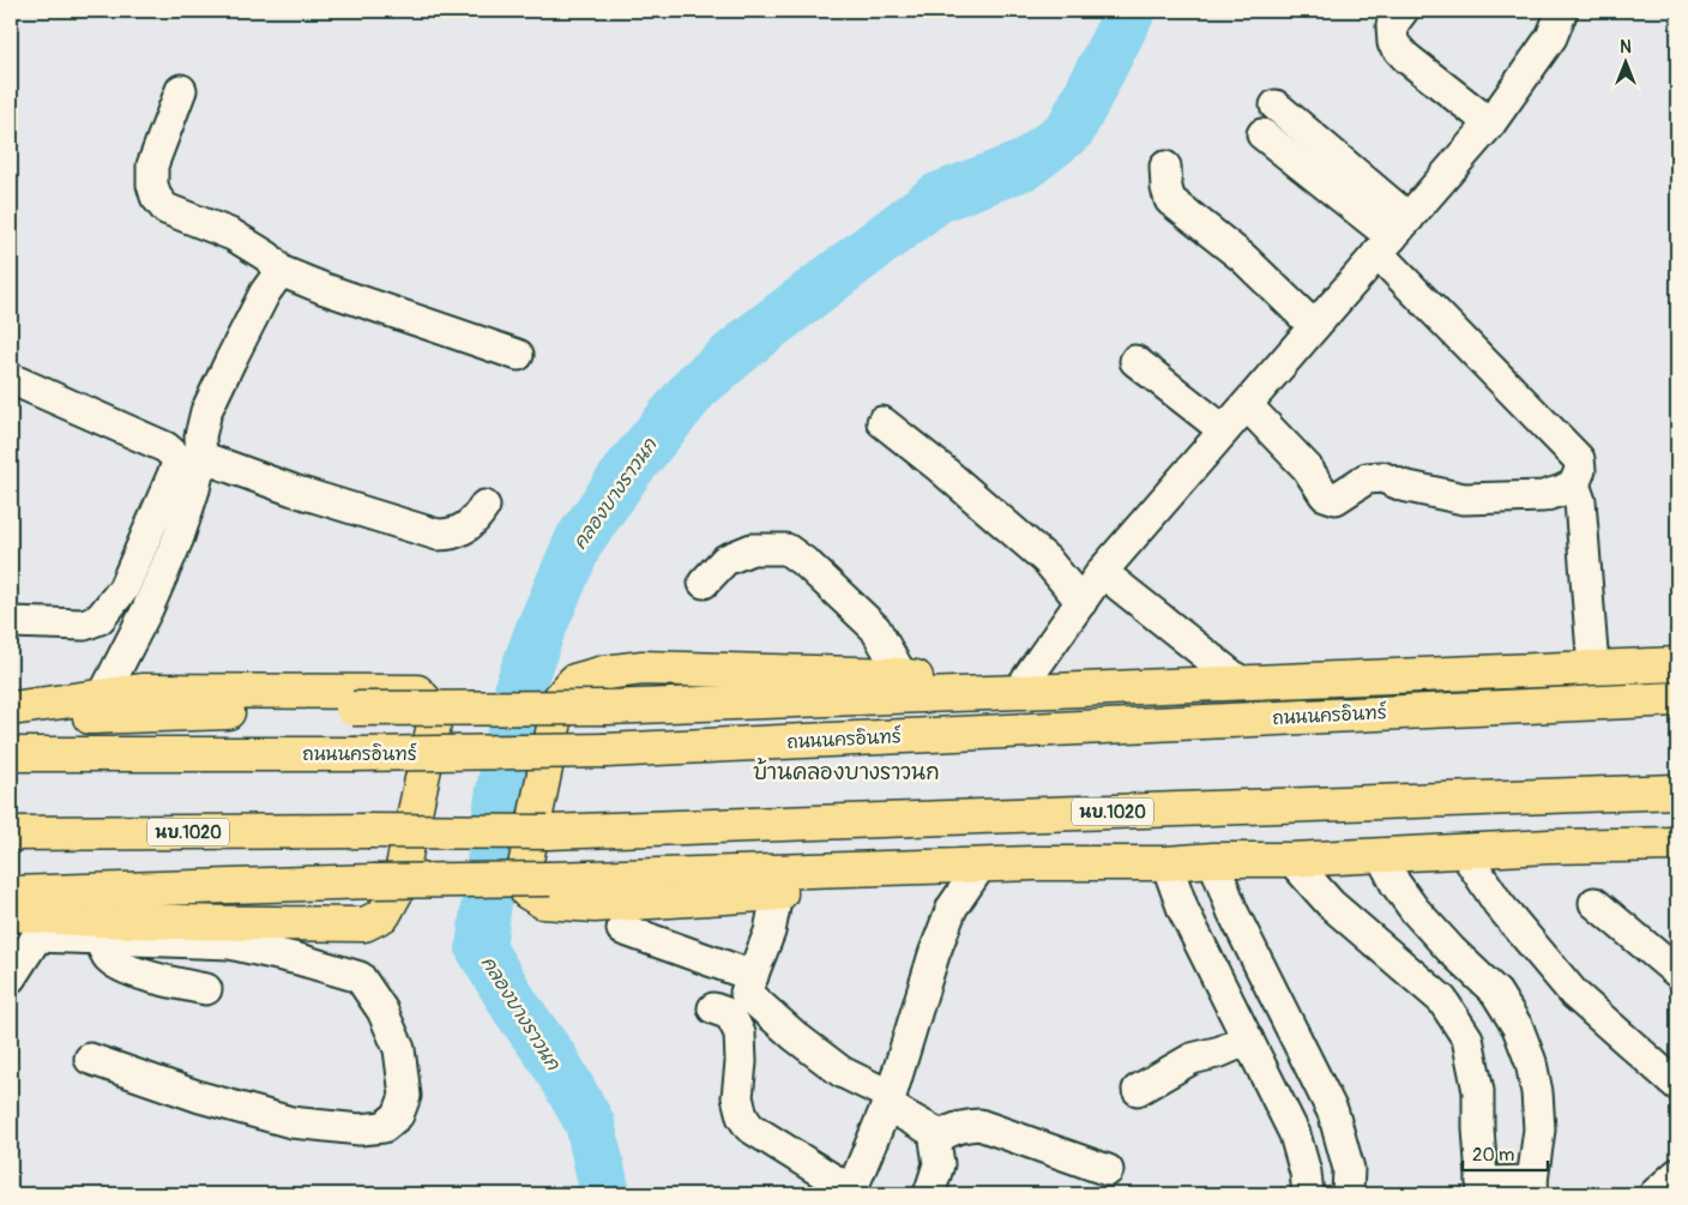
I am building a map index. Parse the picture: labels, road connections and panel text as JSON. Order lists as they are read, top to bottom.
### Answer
{
  "streets": {
    "main road": ["ถนนนครอินทร์", "นบ.1020"]
  },
  "districts": ["บ้านคลองบางราวนก"],
  "water": ["คลองบางราวนก"],
  "scale_bar": "20 m",
  "north": "top"
}
